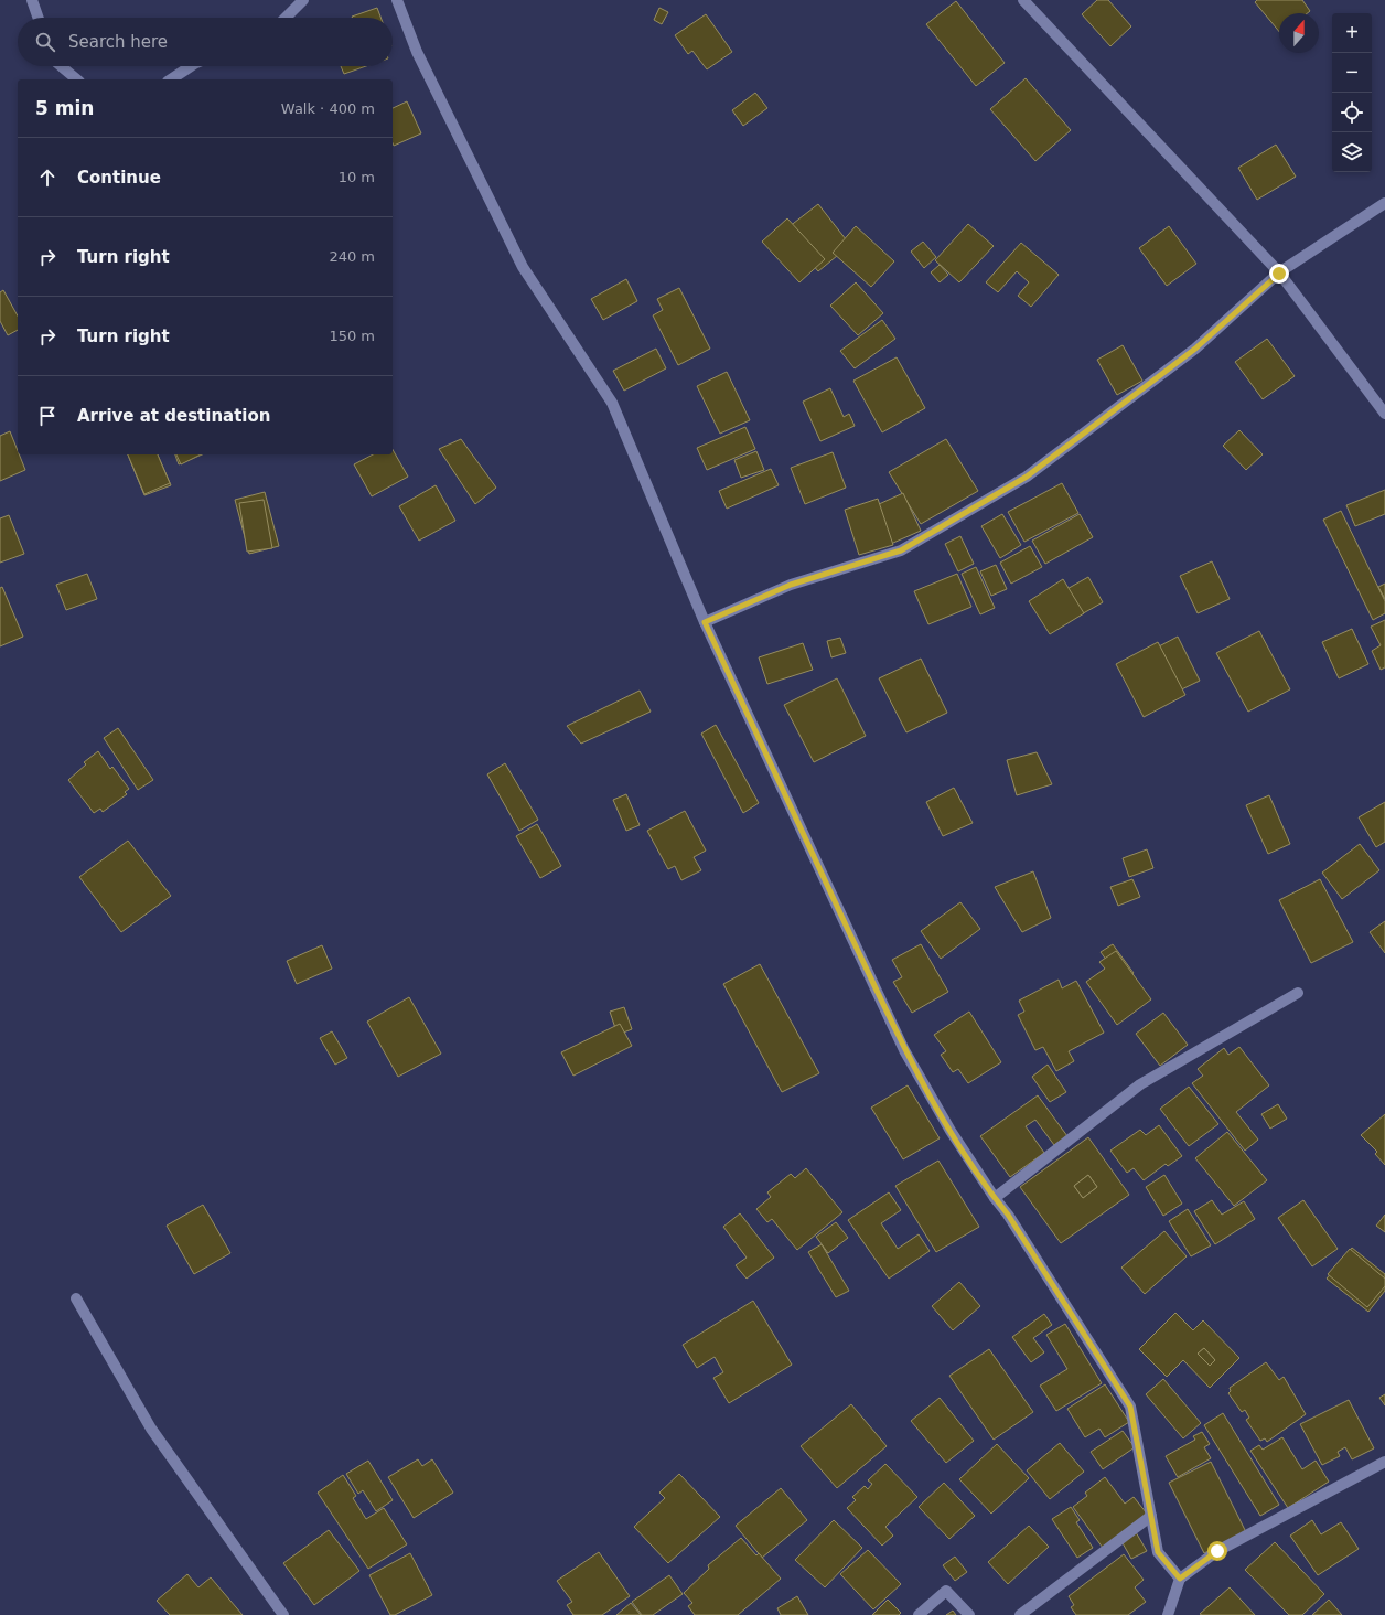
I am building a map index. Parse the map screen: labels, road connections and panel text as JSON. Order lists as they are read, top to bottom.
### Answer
{
  "north": "top",
  "page": {
    "map_buttons": ["+", "−"],
    "search": "Search here",
    "heading": ["5 min", "Walk · 400 m"],
    "list": [
      ["Continue", "10 m"],
      ["Turn right", "240 m"],
      ["Turn right", "150 m"],
      "Arrive at destination"
    ]
  }
}
